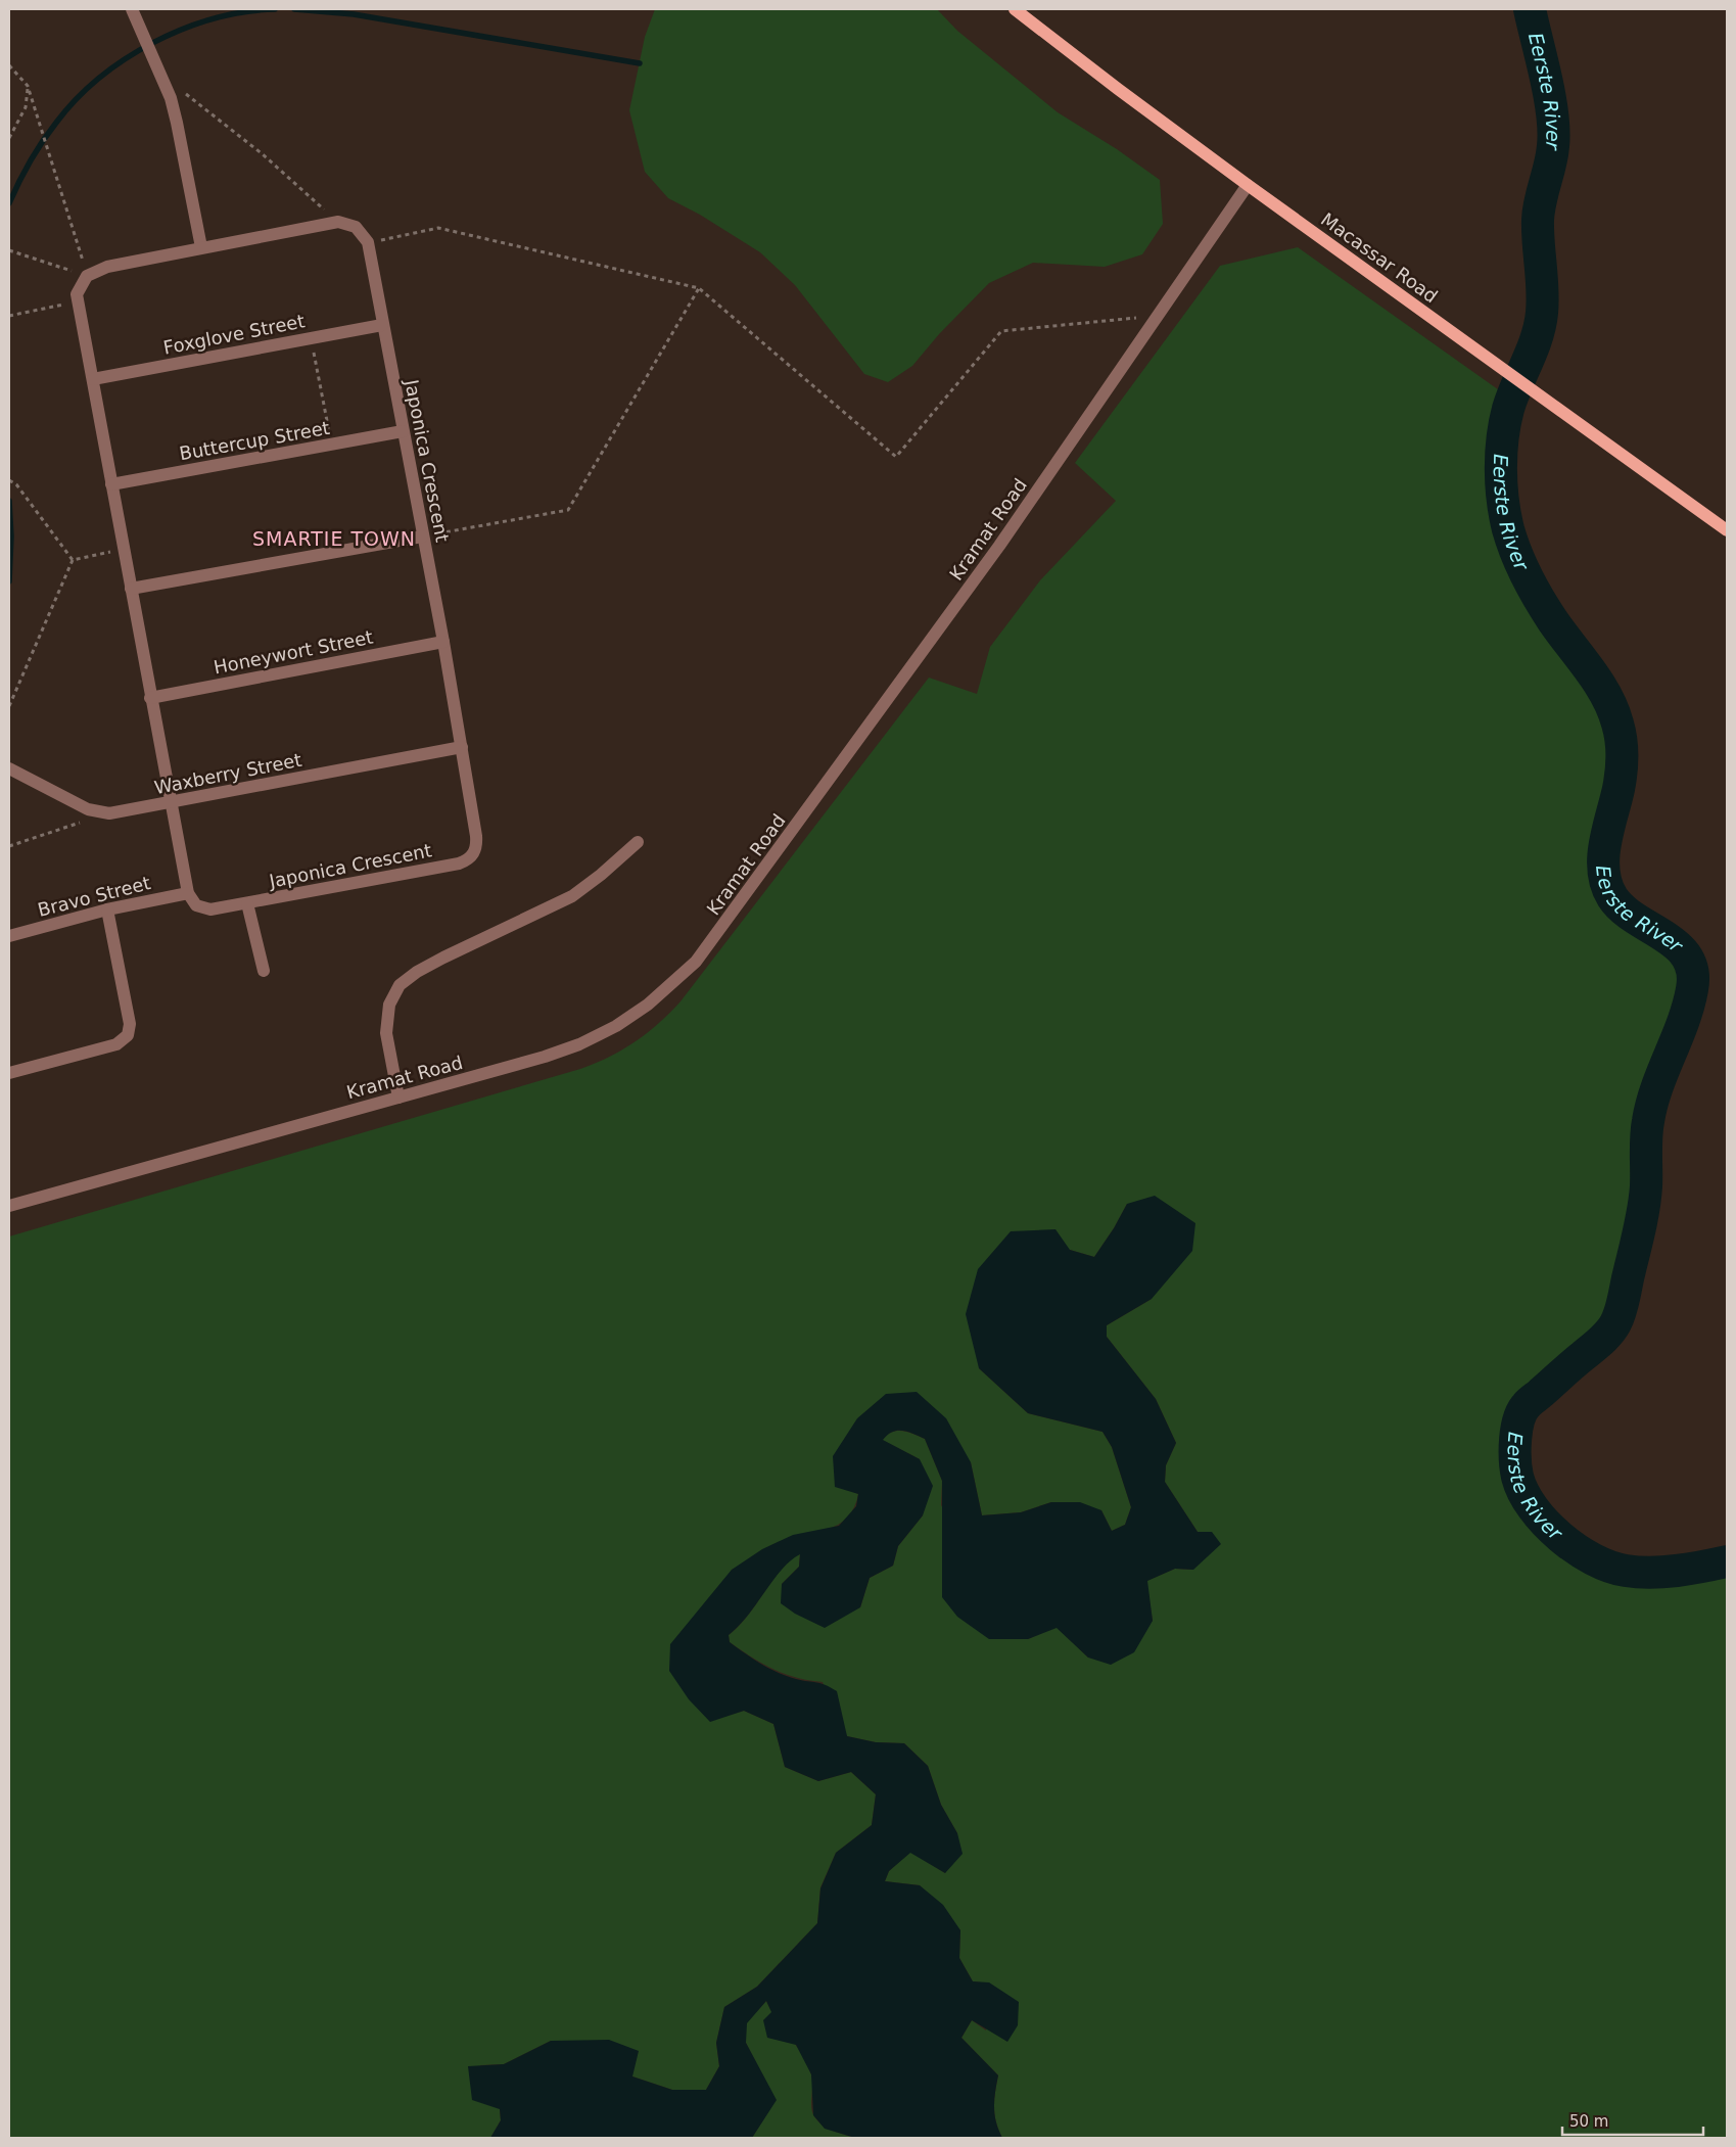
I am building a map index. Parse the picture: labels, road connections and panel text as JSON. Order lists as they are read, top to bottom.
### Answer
{
  "streets": {
    "main road": ["Macassar Road"],
    "street": [
      "Foxglove Street",
      "Buttercup Street",
      "Japonica Crescent",
      "Kramat Road",
      "Honeywort Street",
      "Waxberry Street",
      "Bravo Street"
    ]
  },
  "crossings": [
    ["Macassar Road", "Kramat Road"],
    ["Foxglove Street", "Japonica Crescent"],
    ["Buttercup Street", "Japonica Crescent"],
    ["Japonica Crescent", "Honeywort Street"],
    ["Japonica Crescent", "Waxberry Street"],
    ["Japonica Crescent", "Bravo Street"]
  ],
  "districts": ["SMARTIE TOWN"],
  "water": ["Eerste River"],
  "scale_bar": "50 m"
}
